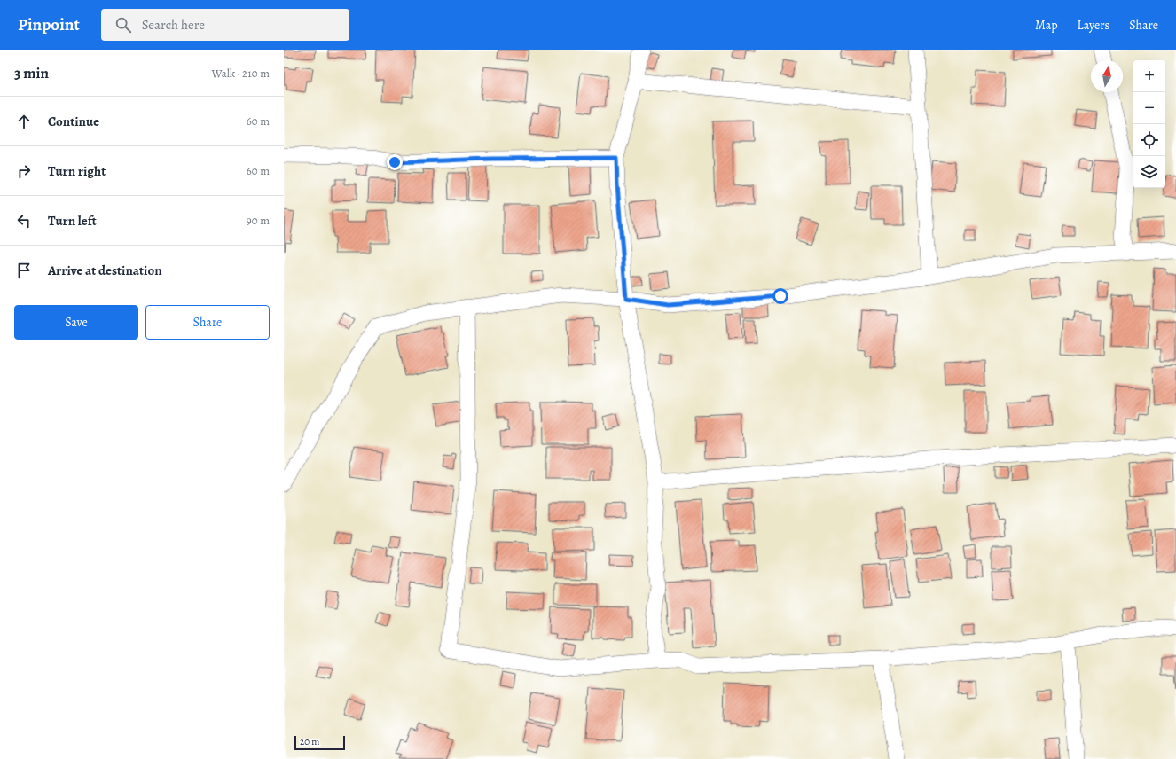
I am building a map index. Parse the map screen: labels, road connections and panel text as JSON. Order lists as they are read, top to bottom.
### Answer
{
  "scale_bar": "20 m",
  "north": "top",
  "page": {
    "header": "Pinpoint",
    "search": "Search here",
    "nav": ["Map", "Layers", "Share"],
    "heading": ["3 min", "Walk · 210 m"],
    "map_buttons": ["+", "−"],
    "list": [
      ["Continue", "60 m"],
      ["Turn right", "60 m"],
      ["Turn left", "90 m"],
      "Arrive at destination"
    ],
    "buttons": ["Save", "Share"],
    "scale": "20 m"
  }
}
